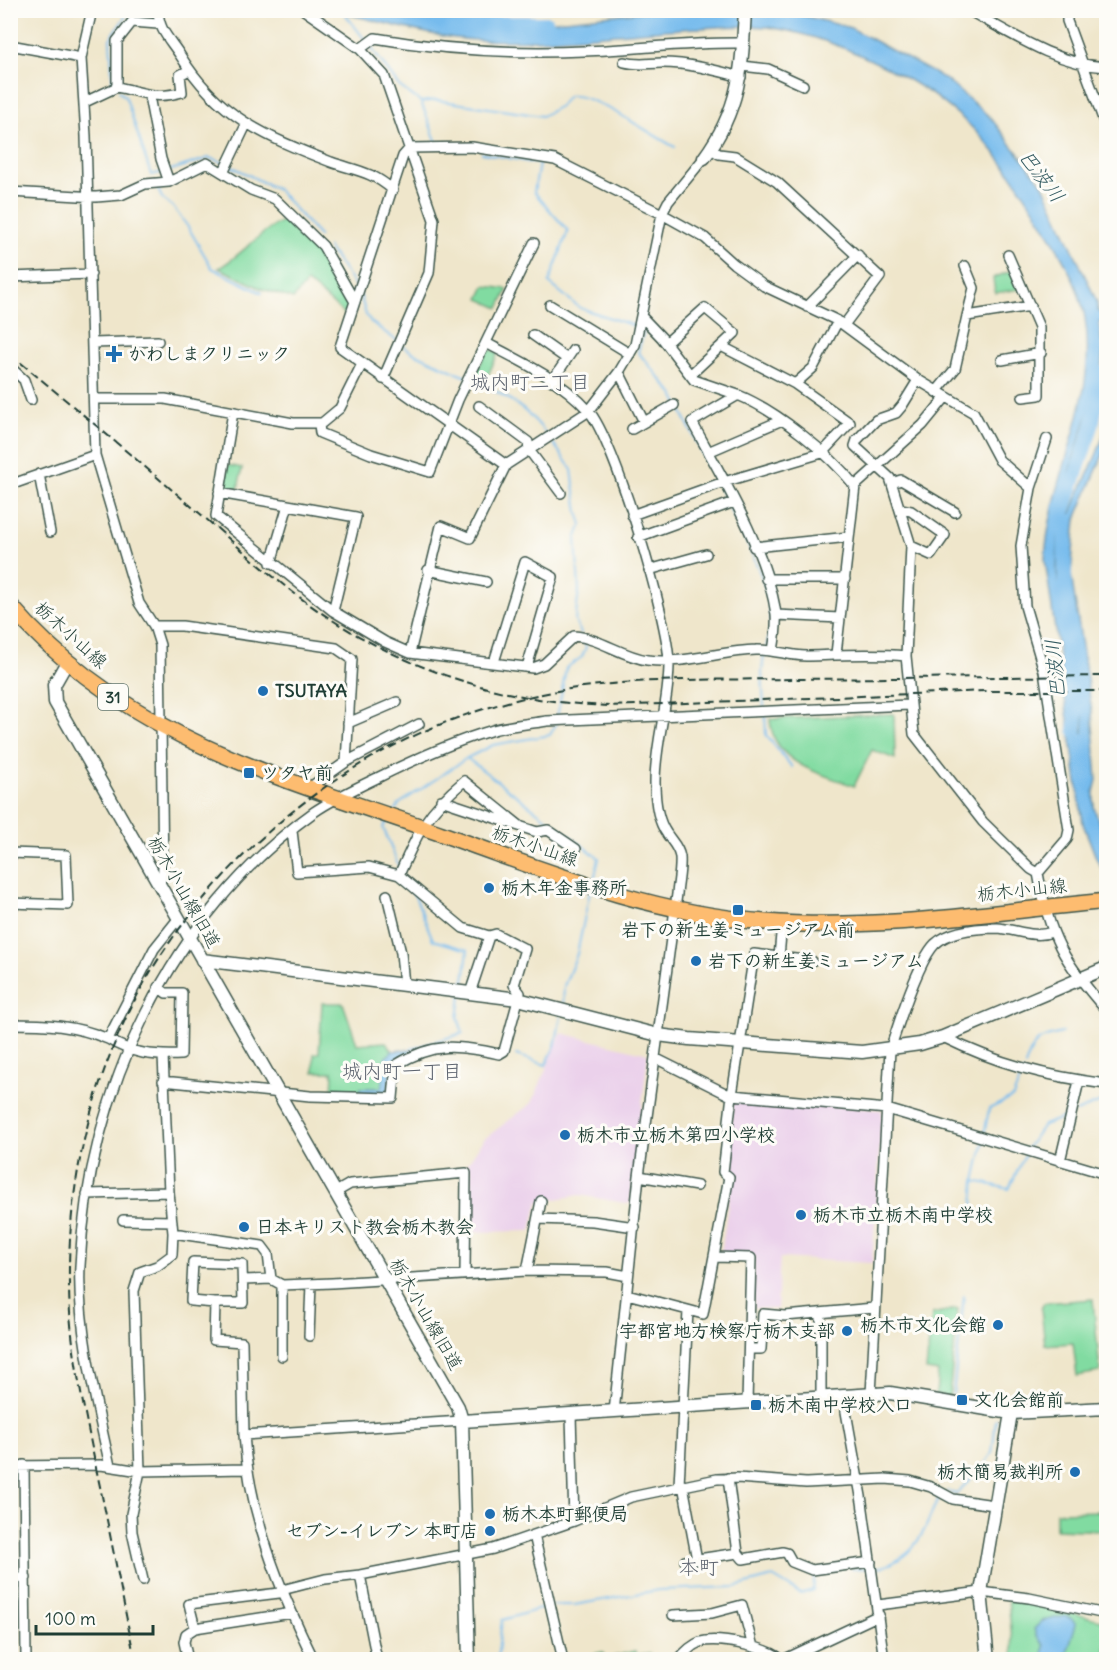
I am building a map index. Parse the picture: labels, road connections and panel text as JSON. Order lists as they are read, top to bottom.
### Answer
{
  "streets": {
    "main road": ["栃木小山線", "31"],
    "street": ["栃木小山線旧道"]
  },
  "crossings": [
    ["栃木小山線", "栃木小山線旧道"]
  ],
  "districts": ["城内町二丁目", "城内町一丁目", "本町"],
  "water": ["巴波川"],
  "places": {
    "health": ["かわしまクリニック"],
    "other": [
      "TSUTAYA",
      "栃木年金事務所",
      "岩下の新生姜ミュージアム",
      "栃木市立栃木第四小学校",
      "栃木市立栃木南中学校",
      "日本キリスト教会栃木教会",
      "栃木市文化会館",
      "宇都宮地方検察庁栃木支部",
      "栃木簡易裁判所",
      "栃木本町郵便局",
      "セブン-イレブン 本町店"
    ],
    "transit": [
      "ツタヤ前",
      "岩下の新生姜ミュージアム前",
      "文化会館前",
      "栃木南中学校入口"
    ]
  },
  "scale_bar": "100 m"
}
